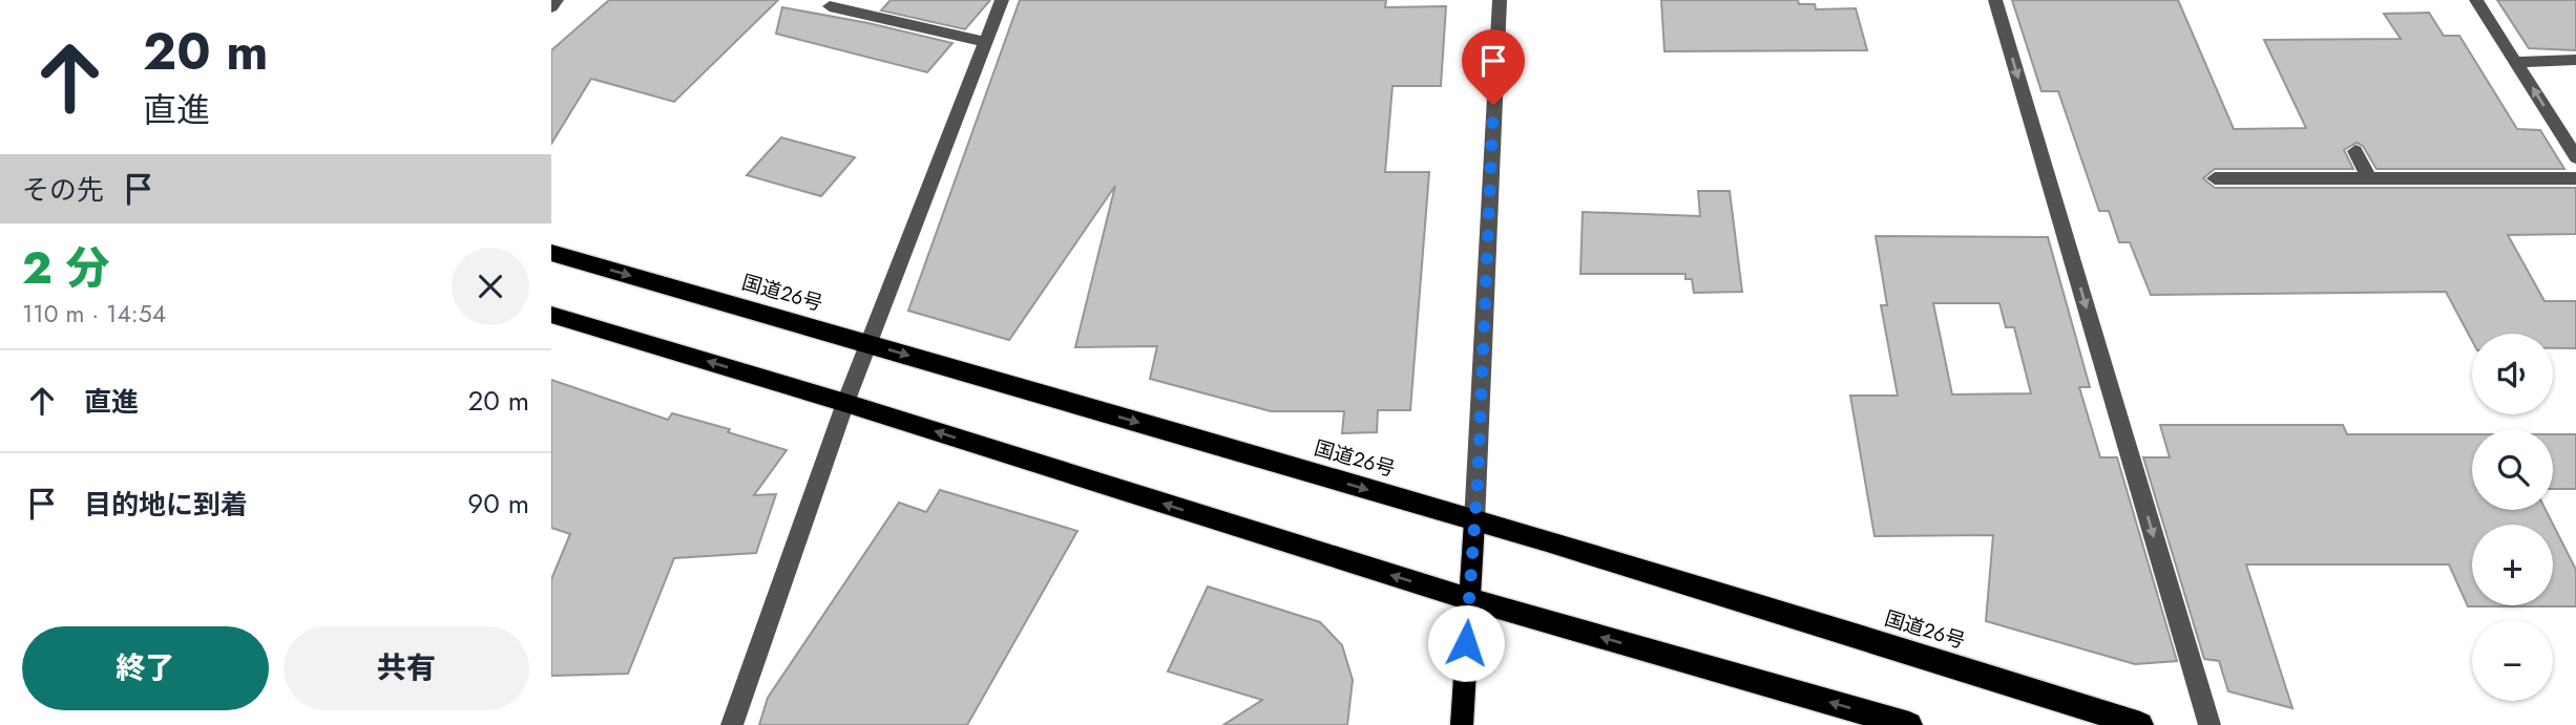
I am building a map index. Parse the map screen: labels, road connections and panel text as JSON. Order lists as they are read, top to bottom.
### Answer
{
  "streets": {
    "highway": ["国道26号"]
  },
  "page": {
    "turn": ["20 m", "直進"],
    "then": "その先",
    "heading": ["2 分", "110 m · 14:54"],
    "map_buttons": ["+", "−"],
    "list": [
      {
        "name": "直進",
        "value": "20 m"
      },
      {
        "name": "目的地に到着",
        "value": "90 m"
      }
    ],
    "buttons": ["終了", "共有"]
  }
}
